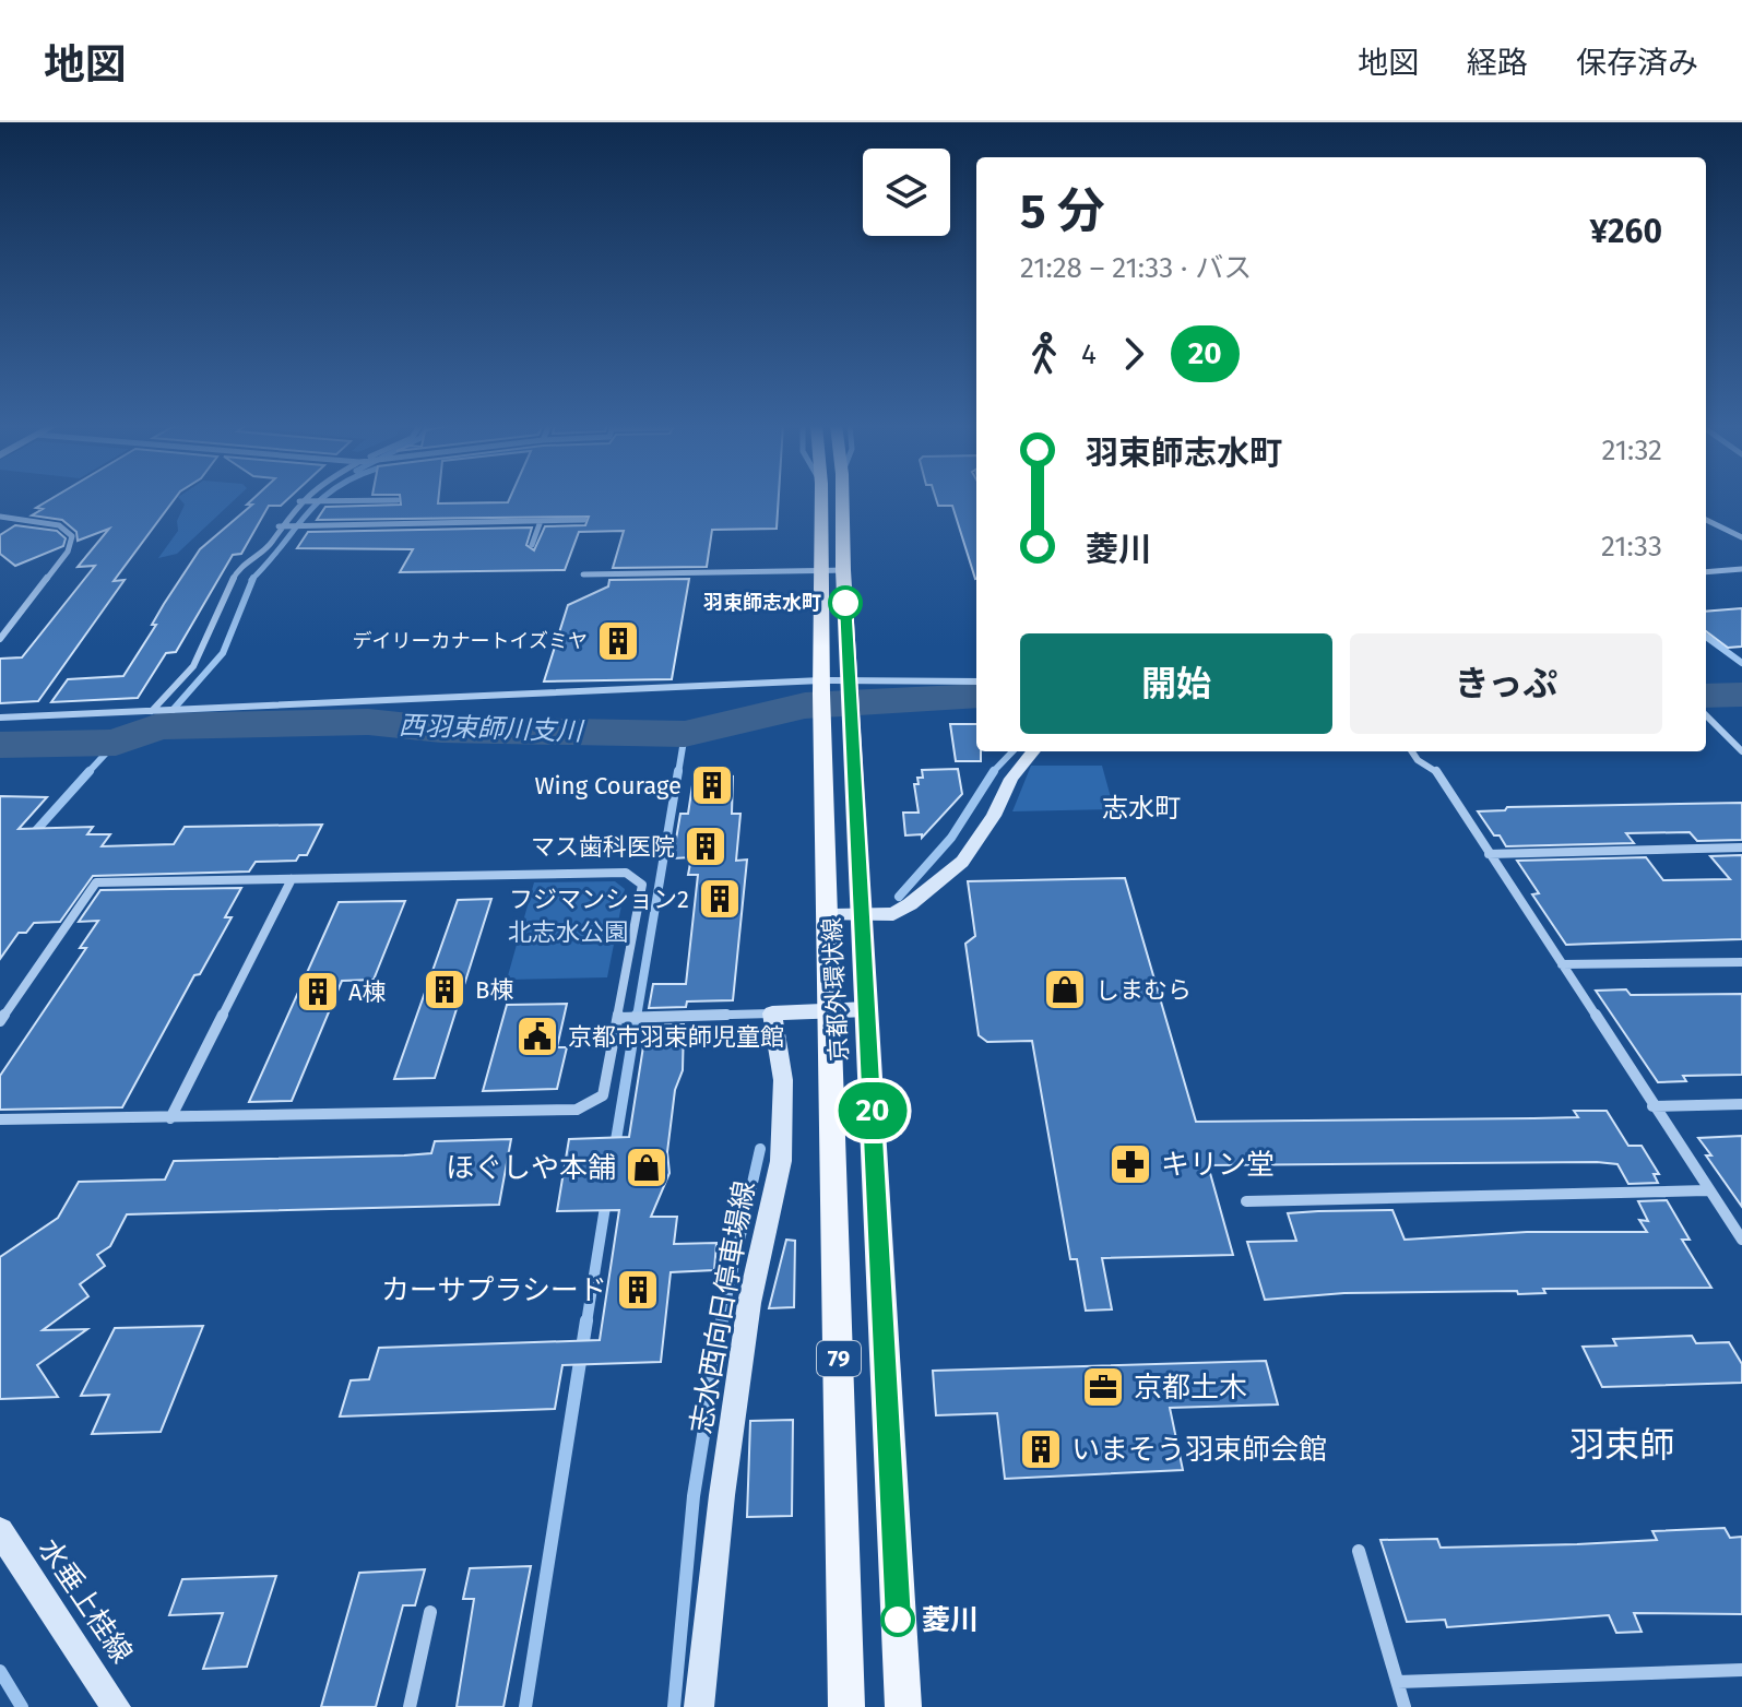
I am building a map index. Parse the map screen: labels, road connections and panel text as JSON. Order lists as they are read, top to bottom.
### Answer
{
  "streets": {
    "main road": [
      "京都外環状線",
      "志水西向日停車場線",
      "79",
      "水垂上桂線"
    ]
  },
  "districts": ["志水町", "羽束師"],
  "water": ["西羽束師川支川"],
  "parks": ["北志水公園"],
  "places": {
    "other": ["羽束師志水町", "菱川"],
    "building": [
      "デイリーカナートイズミヤ",
      "Wing Courage",
      "マス歯科医院",
      "フジマンション2",
      "B棟",
      "A棟",
      "カーサプラシード",
      "いまそう羽束師会館"
    ],
    "shop": ["しまむら", "ほぐしや本舗"],
    "public building": ["京都市羽束師児童館"],
    "pharmacy": ["キリン堂"],
    "office": ["京都土木"]
  },
  "lines": ["bus line 20"],
  "page": {
    "header": "地図",
    "nav": ["地図", "経路", "保存済み"],
    "on_map": "20",
    "heading": ["5 分", "21:28 – 21:33 · バス", "¥260"],
    "legs": ["4", "20"],
    "list": [
      {
        "name": "羽束師志水町",
        "value": "21:32"
      },
      {
        "name": "菱川",
        "value": "21:33"
      }
    ],
    "buttons": ["開始", "きっぷ"]
  }
}
